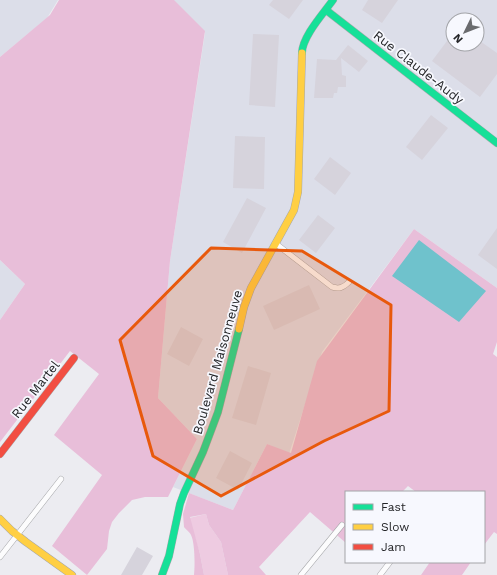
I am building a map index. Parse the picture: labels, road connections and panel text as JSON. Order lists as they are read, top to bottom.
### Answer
{
  "streets": {
    "street": ["Rue Claude-Audy", "Boulevard Maisonneuve", "Rue Martel"]
  },
  "crossings": [
    ["Rue Claude-Audy", "Boulevard Maisonneuve"]
  ],
  "legend": ["Fast", "Slow", "Jam"],
  "north": "bottom left"
}
